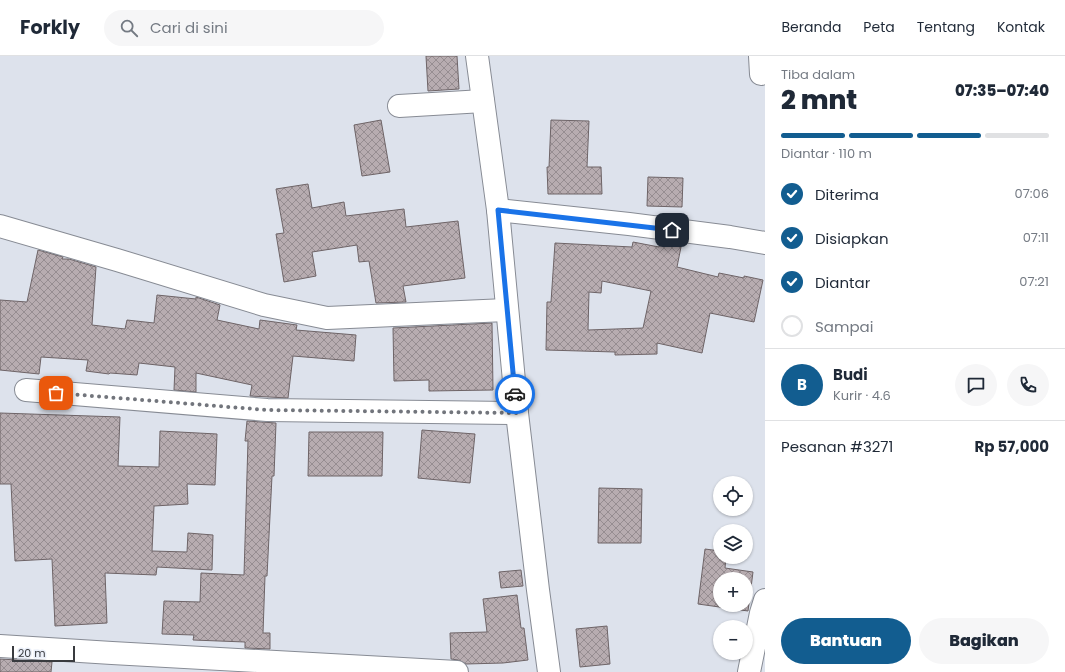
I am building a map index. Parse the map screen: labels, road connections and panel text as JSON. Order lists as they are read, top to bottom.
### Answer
{
  "scale_bar": "20 m",
  "page": {
    "header": "Forkly",
    "search": "Cari di sini",
    "nav": [
      "Beranda",
      "Peta",
      "Tentang",
      "Kontak"
    ],
    "heading": ["2 mnt", "Tiba dalam", "07:35–07:40"],
    "panel": [
      "Budi",
      "Kurir · 4.6",
      "Pesanan #3271",
      "Rp 57,000"
    ],
    "bar": "Diantar · 110 m",
    "list": [
      ["Diterima", "07:06"],
      ["Disiapkan", "07:11"],
      ["Diantar", "07:21"],
      "Sampai"
    ],
    "round": "B",
    "map_buttons": ["+", "−"],
    "buttons": ["Bantuan", "Bagikan"],
    "scale": "20 m"
  }
}
